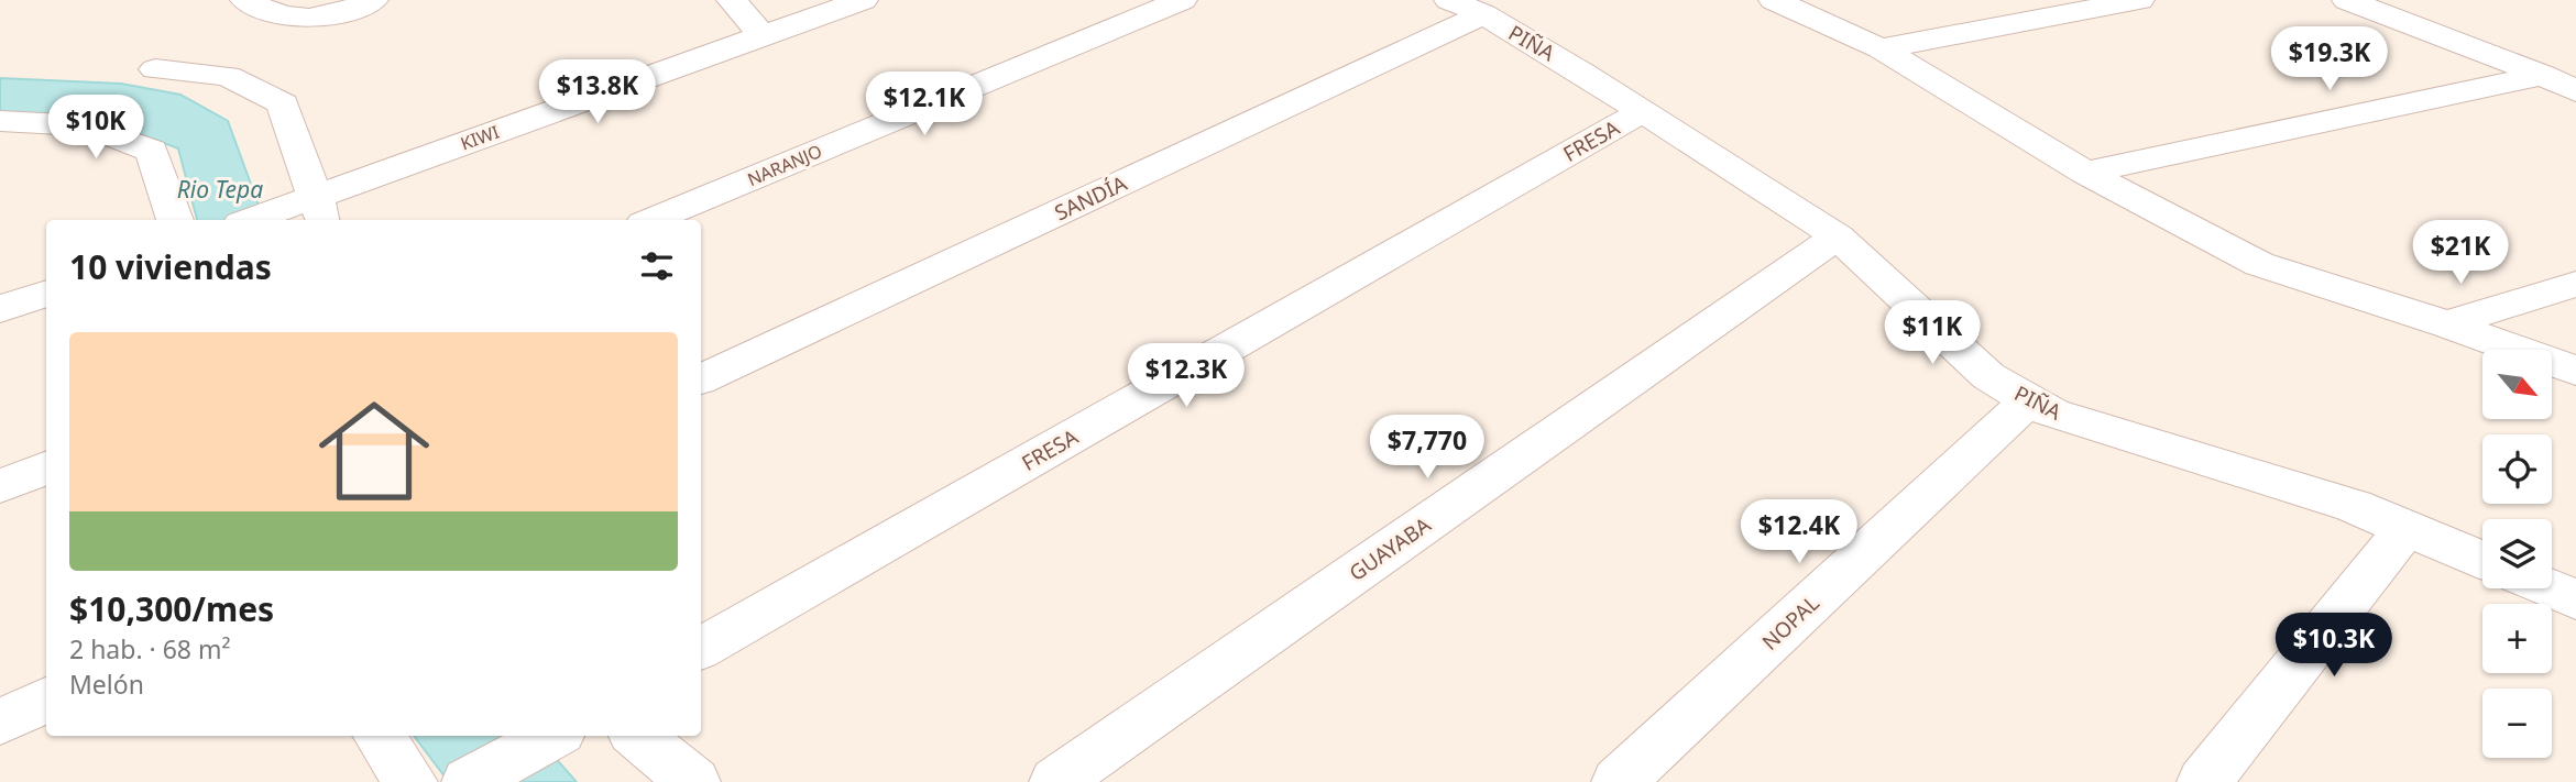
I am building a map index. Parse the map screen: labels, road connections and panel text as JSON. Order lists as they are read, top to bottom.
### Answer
{
  "streets": {
    "street": [
      "PIÑA",
      "KIWI",
      "FRESA",
      "NARANJO",
      "SANDÍA",
      "GUAYABA",
      "NOPAL"
    ]
  },
  "crossings": [
    ["PIÑA", "FRESA"],
    ["PIÑA", "SANDÍA"],
    ["PIÑA", "GUAYABA"],
    ["PIÑA", "NOPAL"]
  ],
  "water": ["Rio Tepa"],
  "north": "bottom right",
  "page": {
    "price": [
      "$19.3K",
      "$13.8K",
      "$12.1K",
      "$10K",
      "$21K",
      "$11K",
      "$12.3K",
      "$7,770",
      "$12.4K",
      "$10.3K"
    ],
    "heading": "10 viviendas",
    "list": [
      {
        "name": "$10,300/mes",
        "note": "2 hab. · 68 m² · Melón"
      }
    ],
    "map_buttons": ["+", "−"]
  }
}
